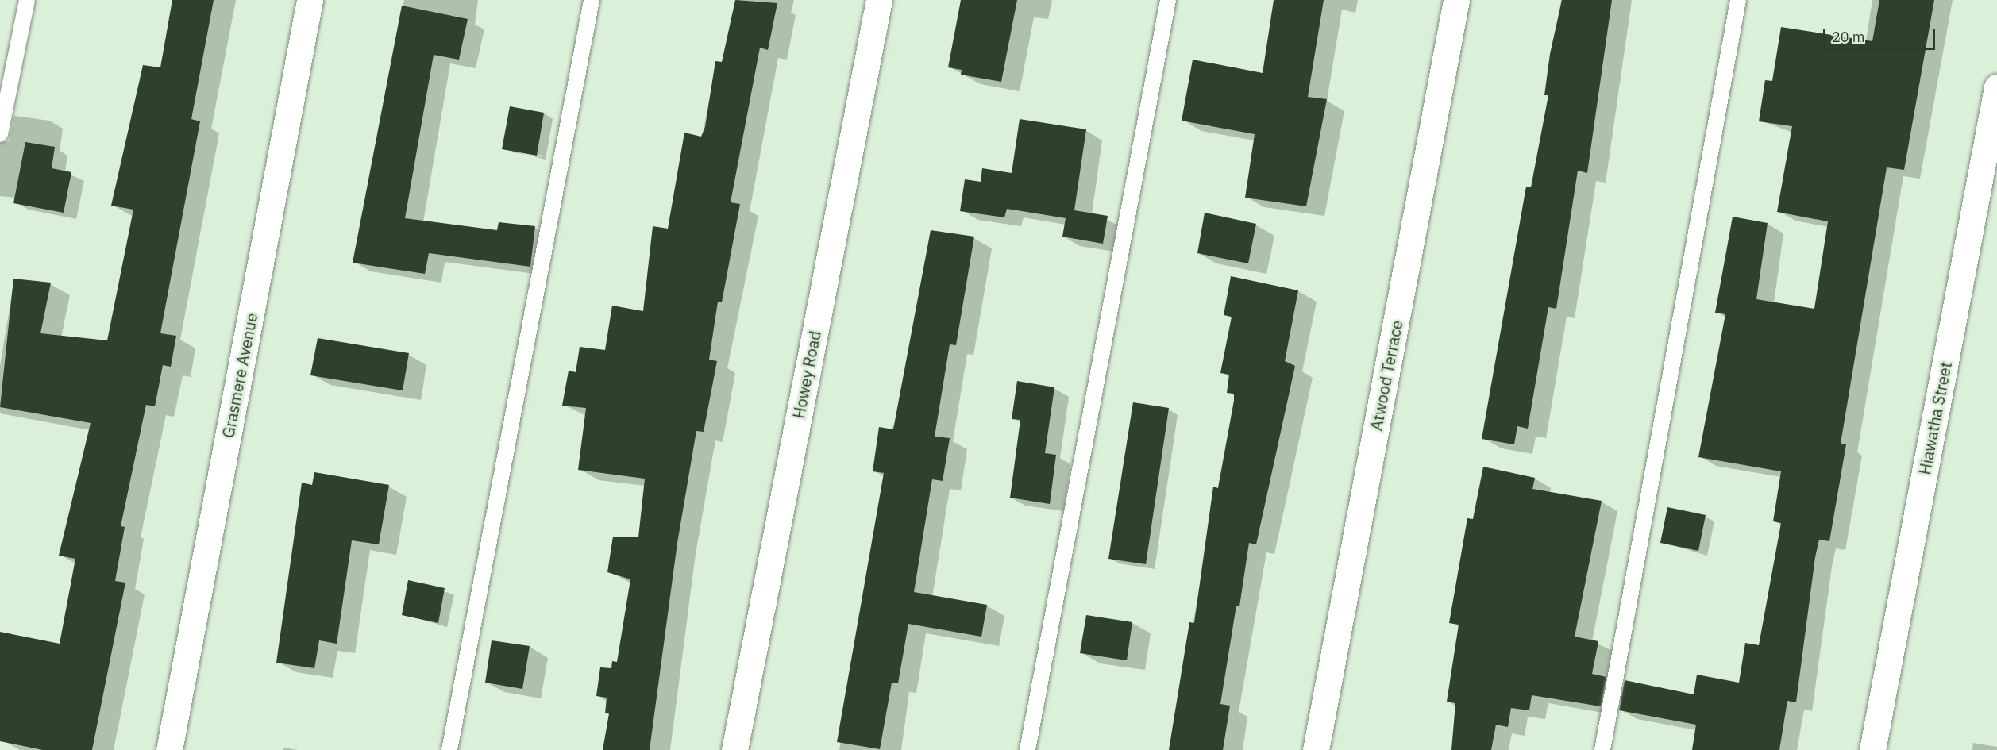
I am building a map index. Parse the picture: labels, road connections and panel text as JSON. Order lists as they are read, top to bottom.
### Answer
{
  "streets": {
    "street": [
      "Howey Road",
      "Grasmere Avenue",
      "Atwood Terrace",
      "Hiawatha Street"
    ]
  },
  "scale_bar": "20 m"
}
